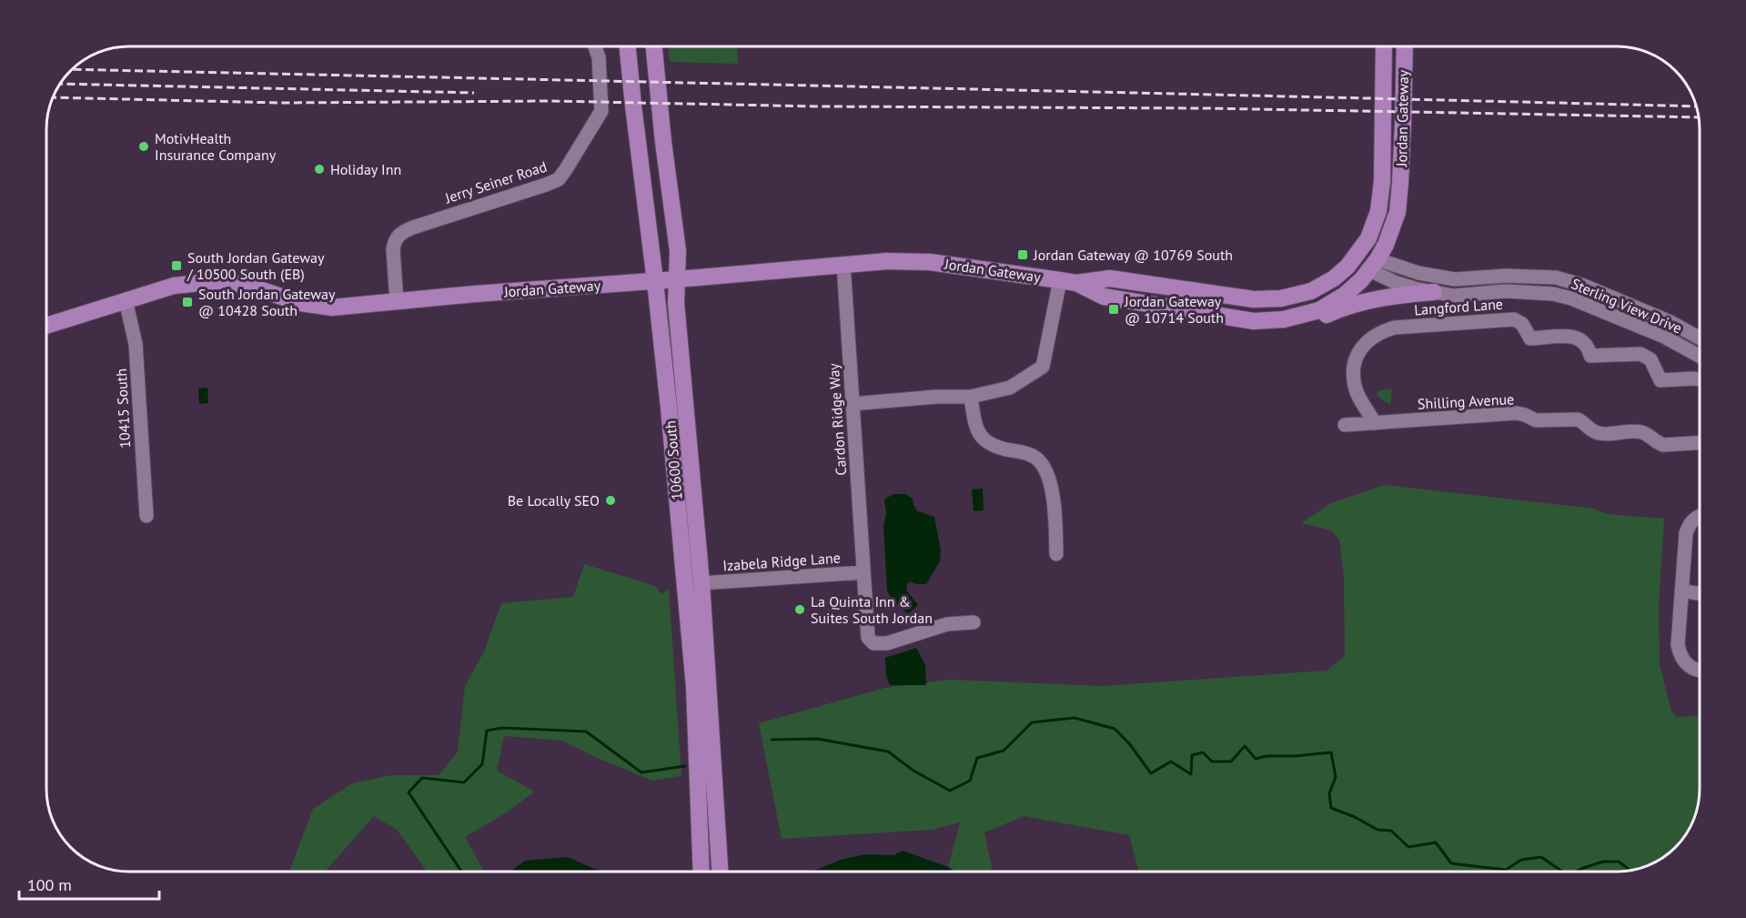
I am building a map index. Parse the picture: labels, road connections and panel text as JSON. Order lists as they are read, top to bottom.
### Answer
{
  "streets": {
    "main road": ["Jordan Gateway", "10600 South"],
    "street": [
      "Jerry Seiner Road",
      "Sterling View Drive",
      "Langford Lane",
      "Shilling Avenue",
      "10415 South",
      "Cardon Ridge Way",
      "Izabela Ridge Lane"
    ]
  },
  "crossings": [
    ["Jordan Gateway", "Jerry Seiner Road"],
    ["Jordan Gateway", "Sterling View Drive"],
    ["Jordan Gateway", "10415 South"],
    ["Jordan Gateway", "Cardon Ridge Way"],
    ["Jordan Gateway", "10600 South"],
    ["Langford Lane", "Shilling Avenue"],
    ["Cardon Ridge Way", "Izabela Ridge Lane"],
    ["10600 South", "Izabela Ridge Lane"]
  ],
  "places": {
    "other": [
      "MotivHealth Insurance Company",
      "Holiday Inn",
      "Be Locally SEO",
      "La Quinta Inn & Suites South Jordan"
    ],
    "transit": [
      "Jordan Gateway @ 10769 South",
      "South Jordan Gateway / 10500 South (EB)",
      "South Jordan Gateway @ 10428 South",
      "Jordan Gateway @ 10714 South"
    ]
  },
  "scale_bar": "100 m"
}
